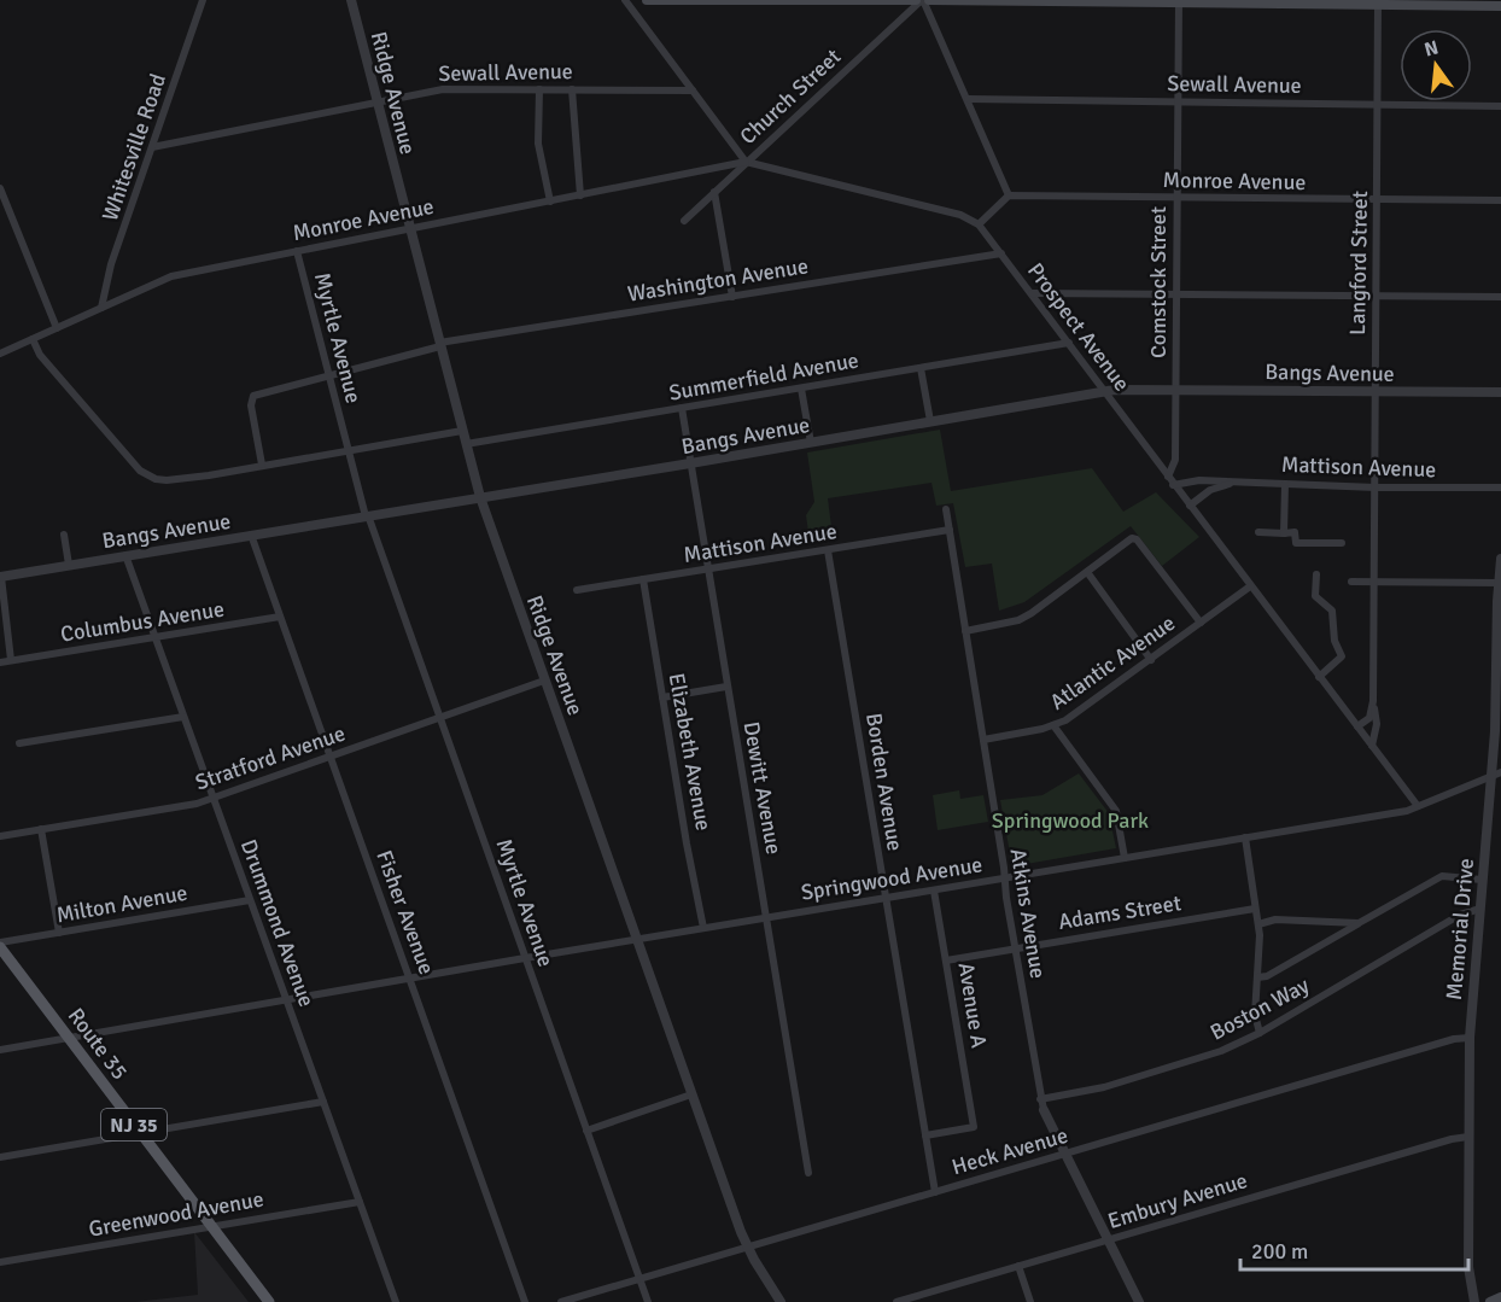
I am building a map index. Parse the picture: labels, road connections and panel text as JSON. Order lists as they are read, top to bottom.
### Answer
{
  "streets": {
    "main road": ["Route 35", "NJ 35"],
    "street": [
      "Sewall Avenue",
      "Ridge Avenue",
      "Church Street",
      "Whitesville Road",
      "Monroe Avenue",
      "Langford Street",
      "Washington Avenue",
      "Comstock Street",
      "Prospect Avenue",
      "Myrtle Avenue",
      "Bangs Avenue",
      "Summerfield Avenue",
      "Mattison Avenue",
      "Columbus Avenue",
      "Atlantic Avenue",
      "Elizabeth Avenue",
      "Stratford Avenue",
      "Borden Avenue",
      "Dewitt Avenue",
      "Springwood Avenue",
      "Milton Avenue",
      "Fisher Avenue",
      "Adams Street",
      "Atkins Avenue",
      "Drummond Avenue",
      "Memorial Drive",
      "Avenue A",
      "Boston Way",
      "Heck Avenue",
      "Embury Avenue",
      "Greenwood Avenue"
    ]
  },
  "crossings": [
    ["Sewall Avenue", "Ridge Avenue"],
    ["Sewall Avenue", "Whitesville Road"],
    ["Sewall Avenue", "Langford Street"],
    ["Sewall Avenue", "Comstock Street"],
    ["Ridge Avenue", "Monroe Avenue"],
    ["Ridge Avenue", "Washington Avenue"],
    ["Ridge Avenue", "Bangs Avenue"],
    ["Ridge Avenue", "Summerfield Avenue"],
    ["Ridge Avenue", "Stratford Avenue"],
    ["Ridge Avenue", "Springwood Avenue"],
    ["Ridge Avenue", "Heck Avenue"],
    ["Church Street", "Monroe Avenue"],
    ["Church Street", "Prospect Avenue"],
    ["Whitesville Road", "Monroe Avenue"],
    ["Monroe Avenue", "Langford Street"],
    ["Monroe Avenue", "Comstock Street"],
    ["Monroe Avenue", "Prospect Avenue"],
    ["Monroe Avenue", "Myrtle Avenue"],
    ["Langford Street", "Prospect Avenue"],
    ["Langford Street", "Bangs Avenue"],
    ["Langford Street", "Mattison Avenue"],
    ["Washington Avenue", "Prospect Avenue"],
    ["Washington Avenue", "Myrtle Avenue"],
    ["Comstock Street", "Prospect Avenue"],
    ["Comstock Street", "Bangs Avenue"],
    ["Comstock Street", "Mattison Avenue"],
    ["Prospect Avenue", "Bangs Avenue"],
    ["Prospect Avenue", "Summerfield Avenue"],
    ["Prospect Avenue", "Mattison Avenue"],
    ["Prospect Avenue", "Atlantic Avenue"],
    ["Prospect Avenue", "Springwood Avenue"],
    ["Myrtle Avenue", "Bangs Avenue"],
    ["Myrtle Avenue", "Stratford Avenue"],
    ["Myrtle Avenue", "Springwood Avenue"],
    ["Myrtle Avenue", "Heck Avenue"],
    ["Bangs Avenue", "Dewitt Avenue"],
    ["Bangs Avenue", "Fisher Avenue"],
    ["Bangs Avenue", "Drummond Avenue"],
    ["Summerfield Avenue", "Dewitt Avenue"],
    ["Mattison Avenue", "Elizabeth Avenue"],
    ["Mattison Avenue", "Borden Avenue"],
    ["Mattison Avenue", "Dewitt Avenue"],
    ["Mattison Avenue", "Atkins Avenue"],
    ["Columbus Avenue", "Fisher Avenue"],
    ["Columbus Avenue", "Drummond Avenue"],
    ["Atlantic Avenue", "Atkins Avenue"],
    ["Elizabeth Avenue", "Springwood Avenue"],
    ["Stratford Avenue", "Fisher Avenue"],
    ["Stratford Avenue", "Drummond Avenue"],
    ["Borden Avenue", "Springwood Avenue"],
    ["Borden Avenue", "Avenue A"],
    ["Borden Avenue", "Heck Avenue"],
    ["Dewitt Avenue", "Springwood Avenue"],
    ["Springwood Avenue", "Fisher Avenue"],
    ["Springwood Avenue", "Atkins Avenue"],
    ["Springwood Avenue", "Drummond Avenue"],
    ["Springwood Avenue", "Memorial Drive"],
    ["Springwood Avenue", "Avenue A"],
    ["Springwood Avenue", "Route 35"],
    ["Milton Avenue", "Drummond Avenue"],
    ["Milton Avenue", "Route 35"],
    ["Adams Street", "Atkins Avenue"],
    ["Adams Street", "Avenue A"],
    ["Atkins Avenue", "Boston Way"],
    ["Atkins Avenue", "Heck Avenue"],
    ["Atkins Avenue", "Embury Avenue"],
    ["Drummond Avenue", "Greenwood Avenue"],
    ["Memorial Drive", "Boston Way"],
    ["Memorial Drive", "Heck Avenue"],
    ["Memorial Drive", "Embury Avenue"],
    ["Route 35", "Greenwood Avenue"]
  ],
  "parks": ["Springwood Park"],
  "scale_bar": "200 m",
  "north": "top"
}
